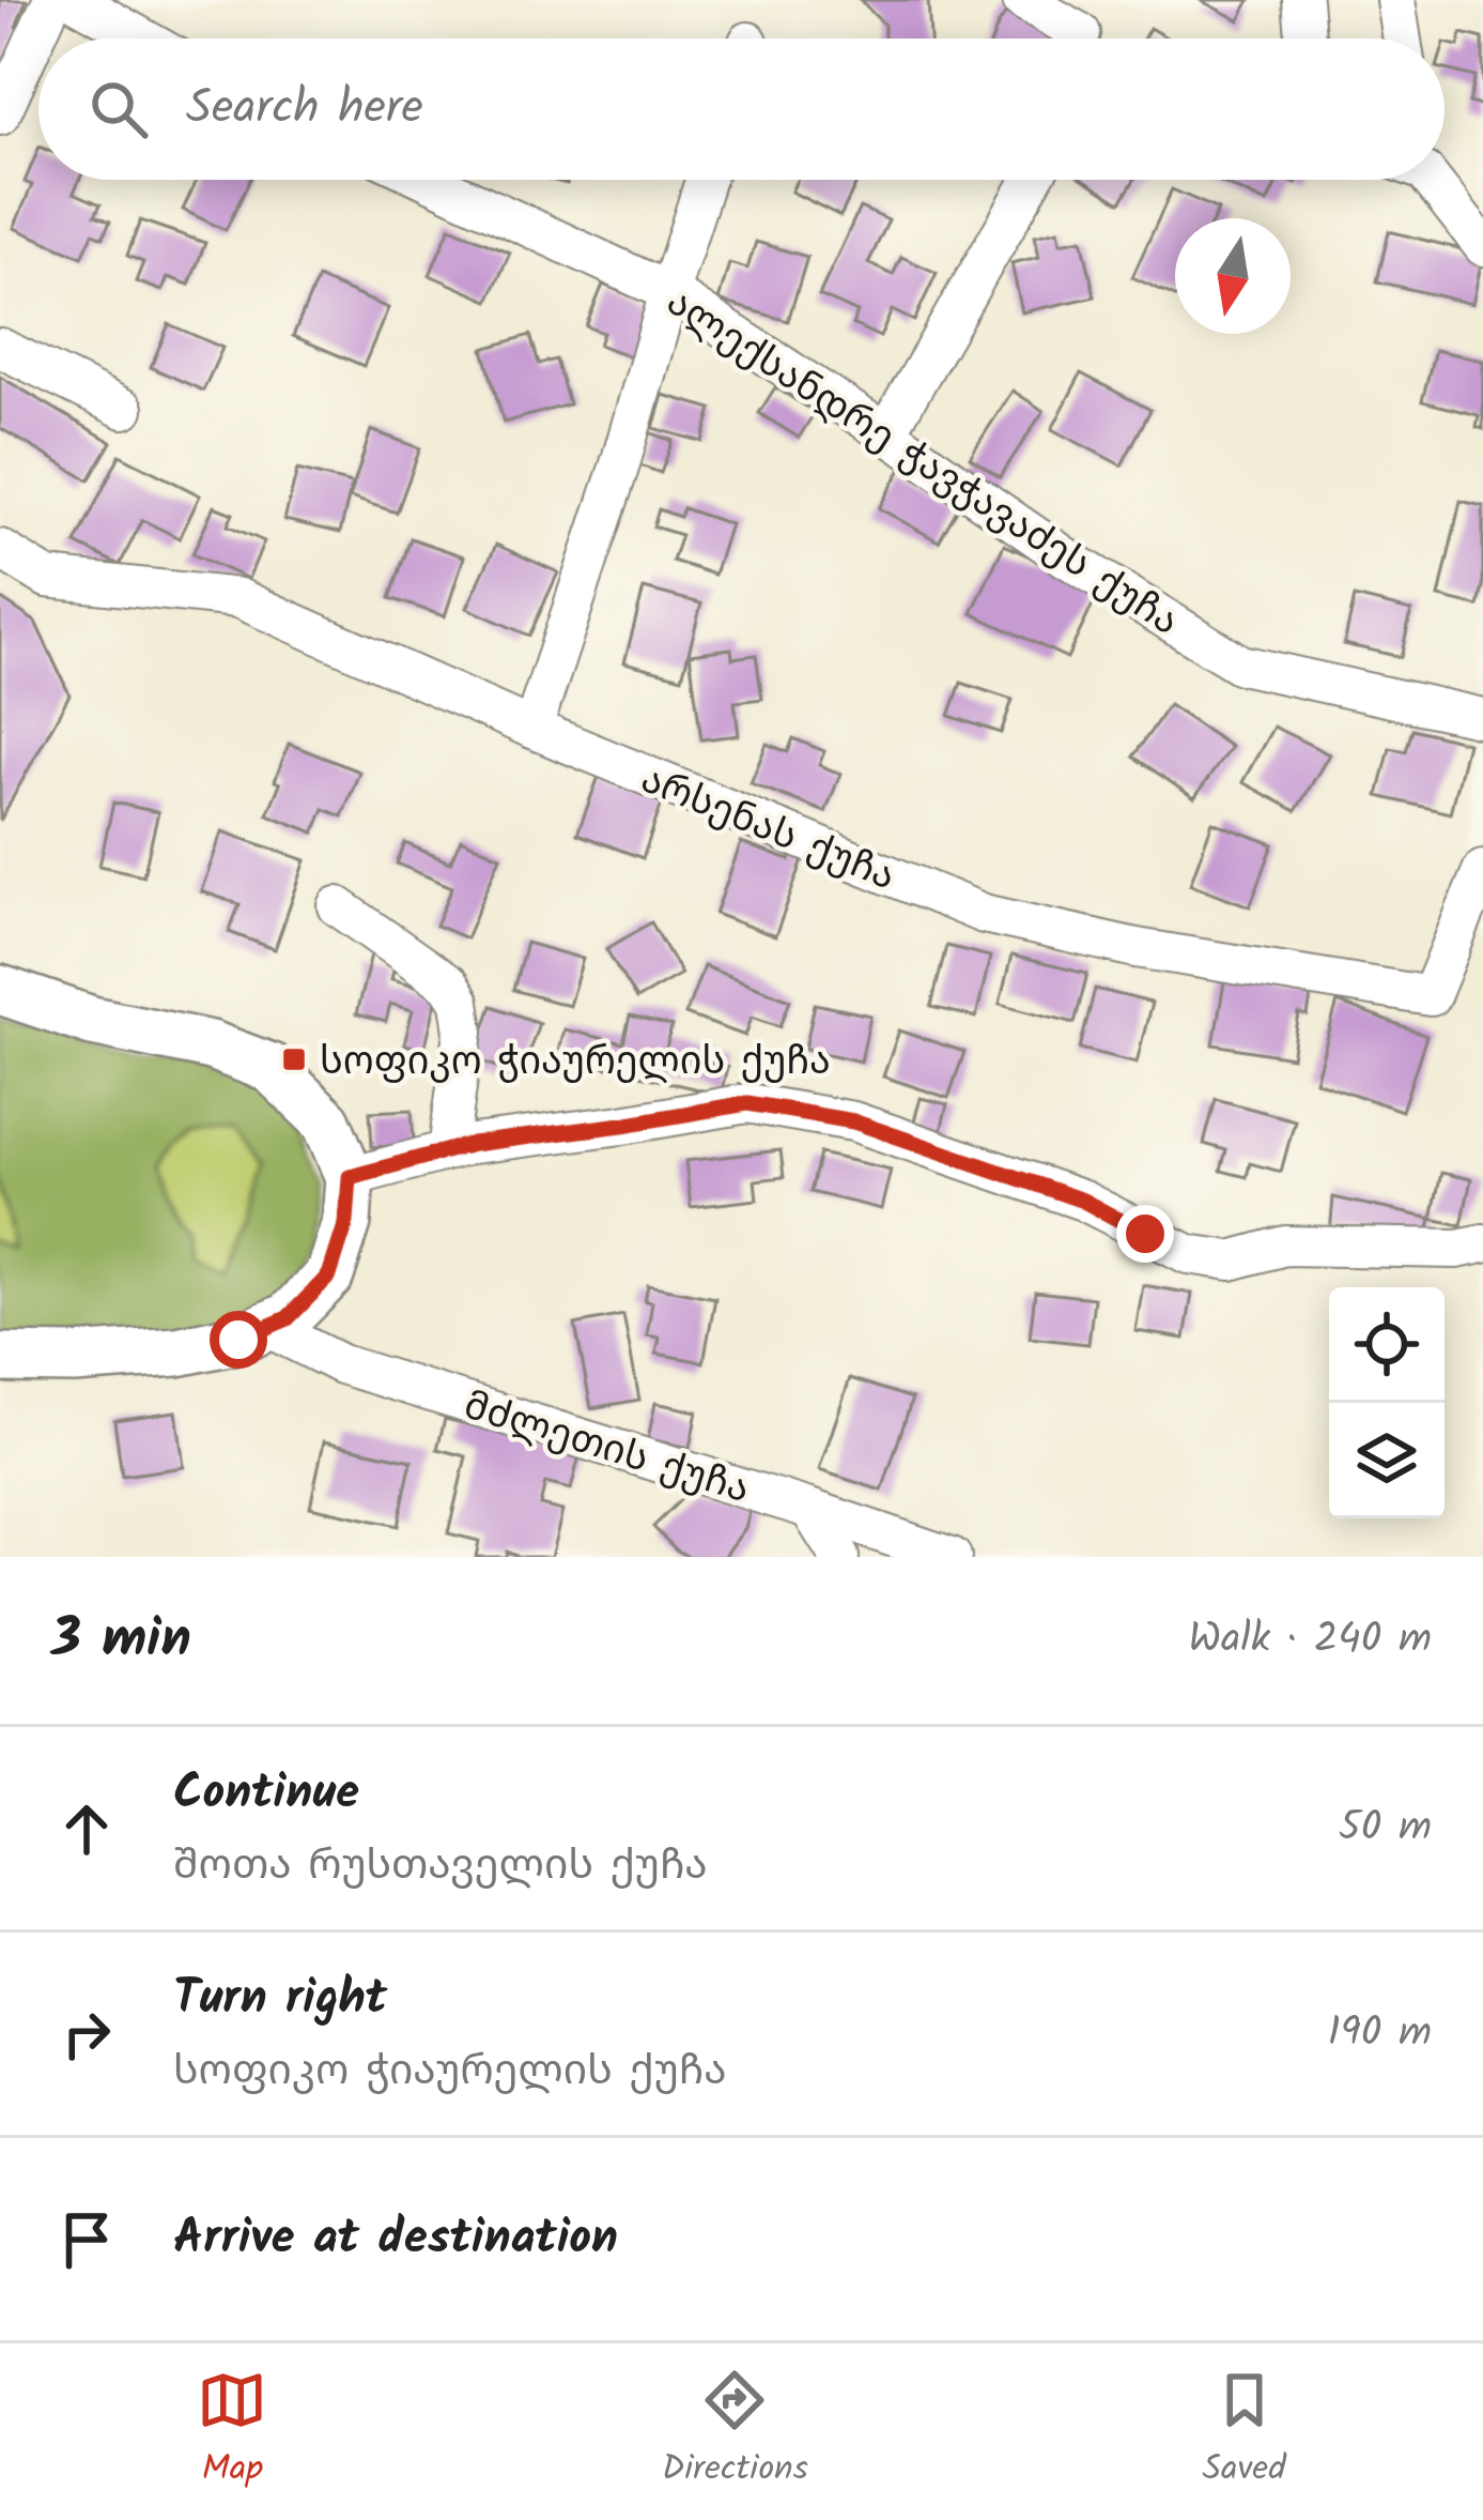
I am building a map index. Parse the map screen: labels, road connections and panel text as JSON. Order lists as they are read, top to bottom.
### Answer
{
  "streets": {
    "street": ["ალექსანდრე ჭავჭავაძეს ქუჩა", "არსენას ქუჩა", "მძლეთის ქუჩა"]
  },
  "places": {
    "transit": ["სოფიკო ჭიაურელის ქუჩა"]
  },
  "north": "bottom",
  "page": {
    "search": "Search here",
    "heading": ["3 min", "Walk · 240 m"],
    "list": [
      ["Continue", "შოთა რუსთაველის ქუჩა", "50 m"],
      ["Turn right", "სოფიკო ჭიაურელის ქუჩა", "190 m"],
      "Arrive at destination"
    ],
    "nav": ["Map", "Directions", "Saved"]
  }
}
